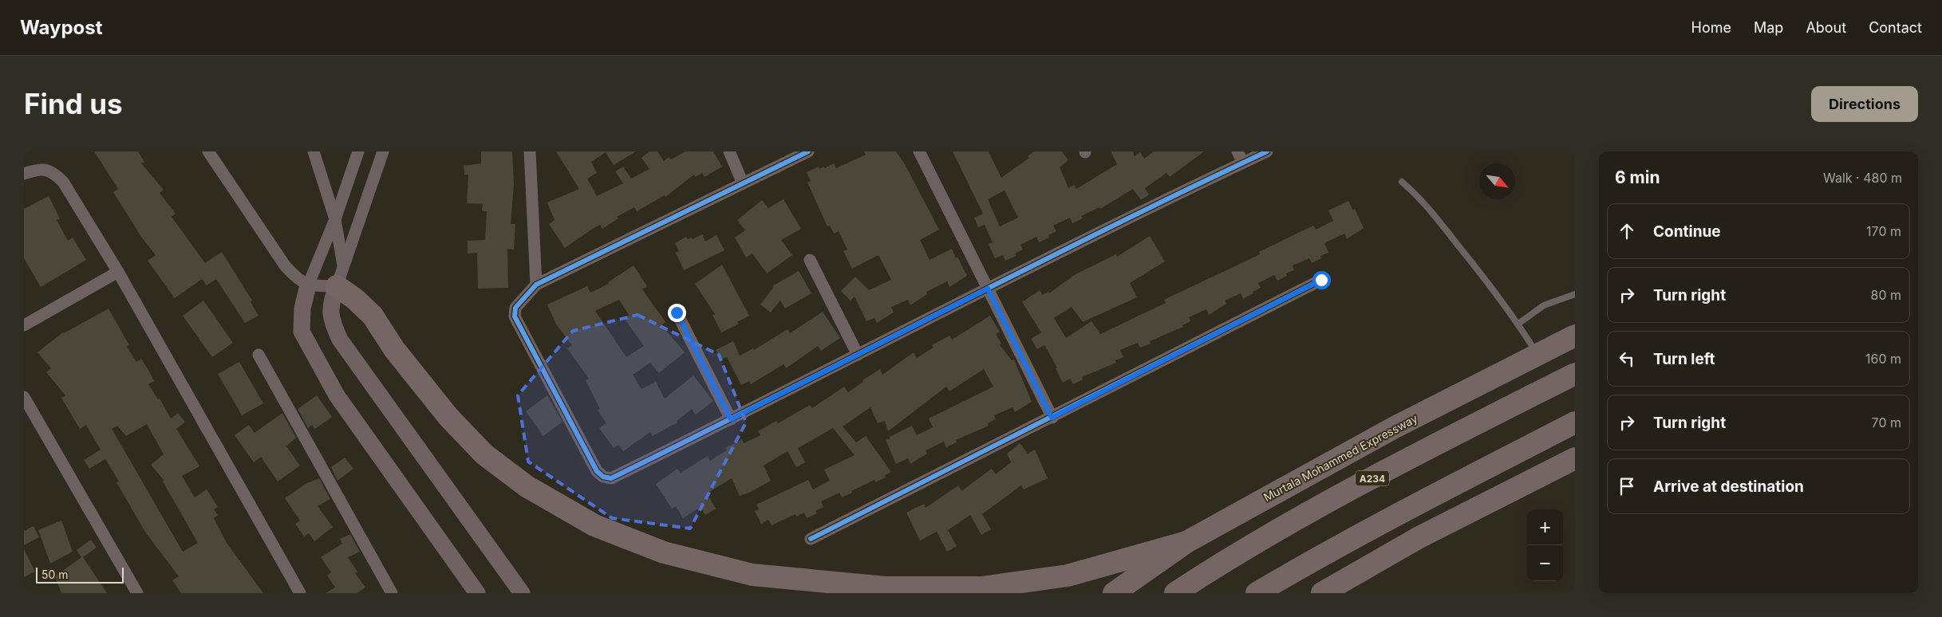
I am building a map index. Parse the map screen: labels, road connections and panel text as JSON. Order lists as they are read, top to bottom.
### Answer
{
  "streets": {
    "highway": ["Murtala Mohammed Expressway", "A234"]
  },
  "scale_bar": "50 m",
  "north": "bottom right",
  "page": {
    "header": "Waypost",
    "nav": [
      "Home",
      "Map",
      "About",
      "Contact"
    ],
    "buttons": "Directions",
    "title": "Find us",
    "heading": ["6 min", "Walk · 480 m"],
    "list": [
      ["Continue", "170 m"],
      ["Turn right", "80 m"],
      ["Turn left", "160 m"],
      ["Turn right", "70 m"],
      "Arrive at destination"
    ],
    "map_buttons": ["+", "−"],
    "scale": "50 m"
  }
}
